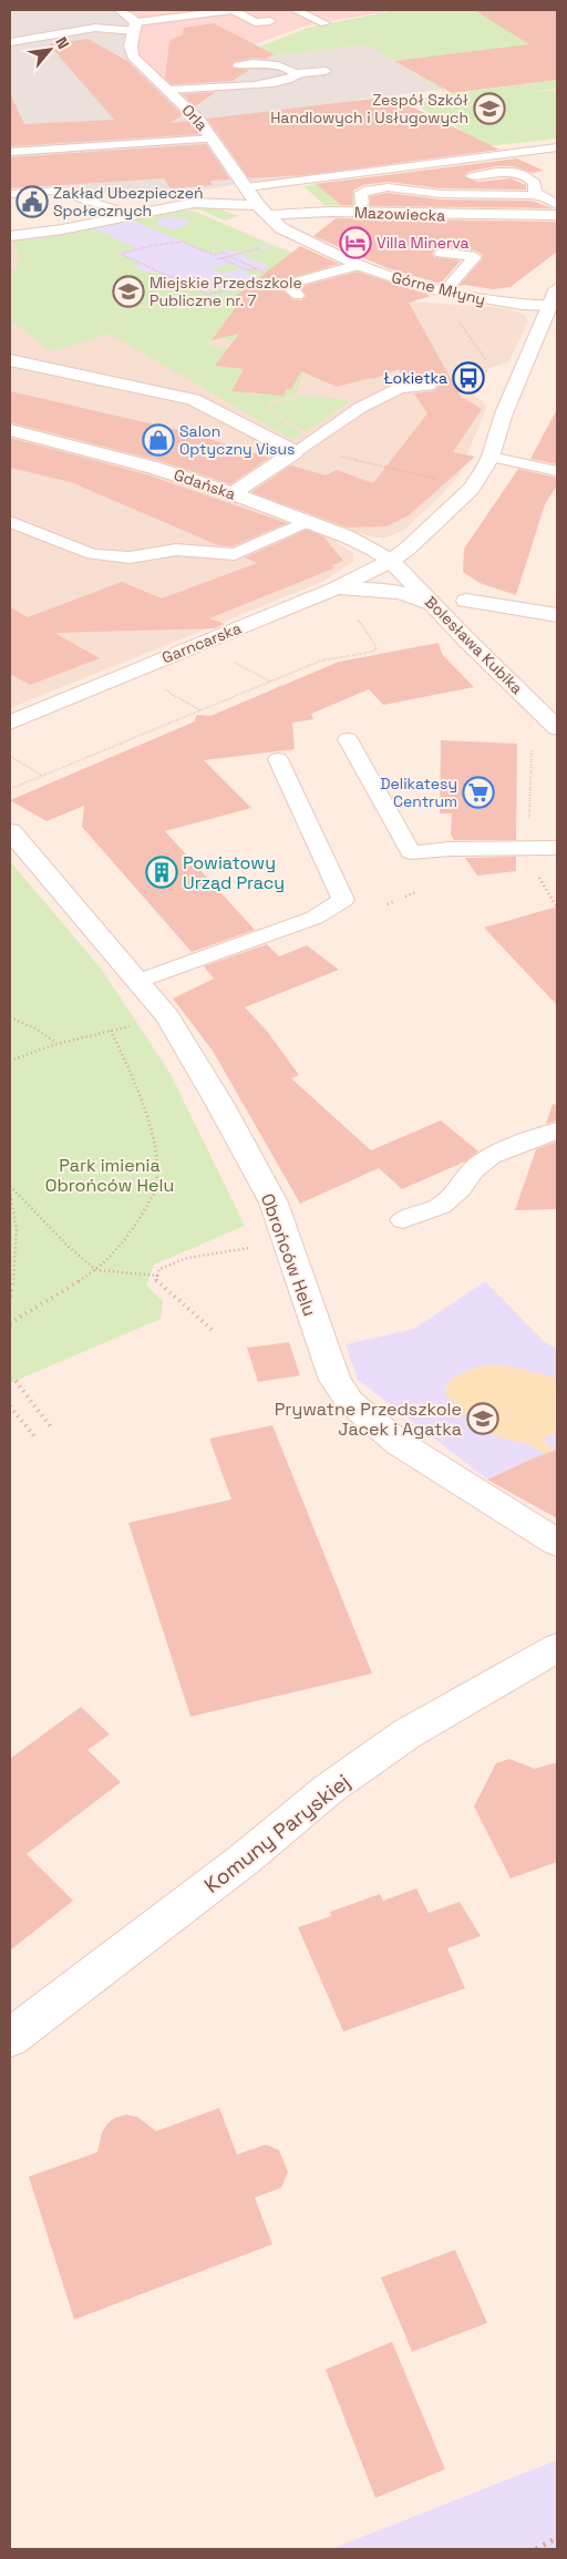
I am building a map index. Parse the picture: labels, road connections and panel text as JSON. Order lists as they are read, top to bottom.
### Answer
{
  "streets": {
    "street": [
      "Orla",
      "Mazowiecka",
      "Górne Młyny",
      "Gdańska",
      "Garncarska",
      "Bolesława Kubika",
      "Obrońców Helu",
      "Komuny Paryskiej"
    ]
  },
  "crossings": [
    ["Orla", "Mazowiecka"],
    ["Orla", "Górne Młyny"],
    ["Mazowiecka", "Górne Młyny"],
    ["Górne Młyny", "Garncarska"],
    ["Gdańska", "Garncarska"],
    ["Gdańska", "Bolesława Kubika"],
    ["Garncarska", "Bolesława Kubika"]
  ],
  "parks": ["Park imienia Obrońców Helu"],
  "places": {
    "school or university": ["Zespół Szkół Handlowych i Usługowych", "Miejskie Przedszkole Publiczne nr. 7", "Prywatne Przedszkole Jacek i Agatka"],
    "public building": ["Zakład Ubezpieczeń Społecznych"],
    "hotel": ["Villa Minerva"],
    "bus stop": ["Łokietka"],
    "shop": ["Salon Optyczny Visus"],
    "supermarket": ["Delikatesy Centrum"],
    "building": ["Powiatowy Urząd Pracy"]
  },
  "north": "top right"
}
